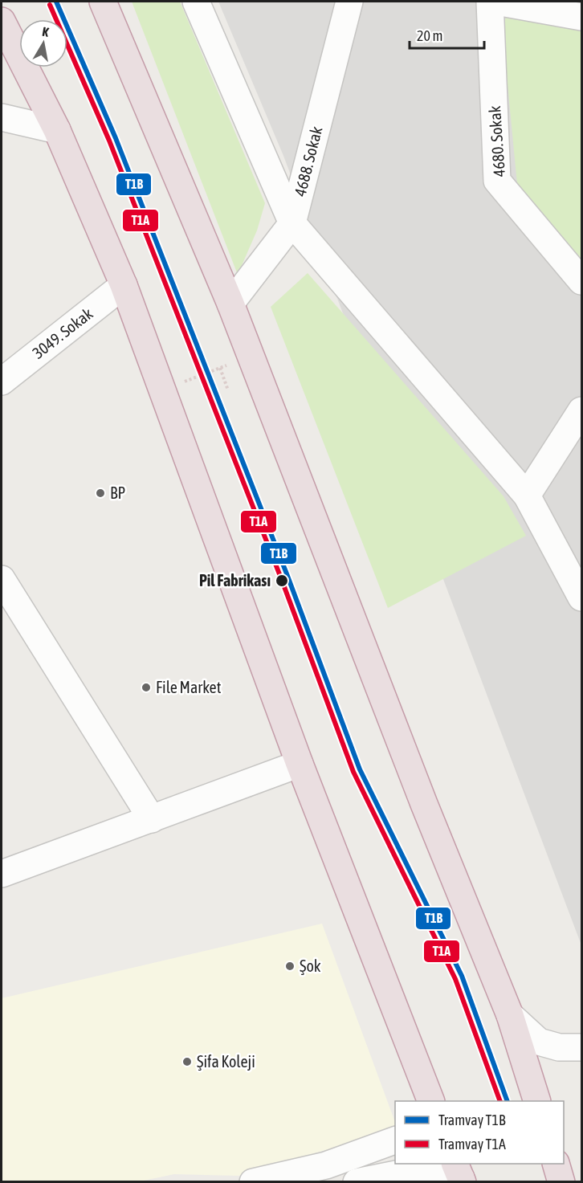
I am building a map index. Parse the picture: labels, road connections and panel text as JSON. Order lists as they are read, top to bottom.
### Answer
{
  "streets": {
    "street": ["4680. Sokak", "4688. Sokak", "3049. Sokak"]
  },
  "places": [
    "BP",
    "Pil Fabrikası",
    "File Market",
    "Şok",
    "Şifa Koleji"
  ],
  "lines": ["tram line T1B", "tram line T1A"],
  "legend": ["Tramvay T1B", "Tramvay T1A"],
  "scale_bar": "20 m",
  "north": "top"
}
